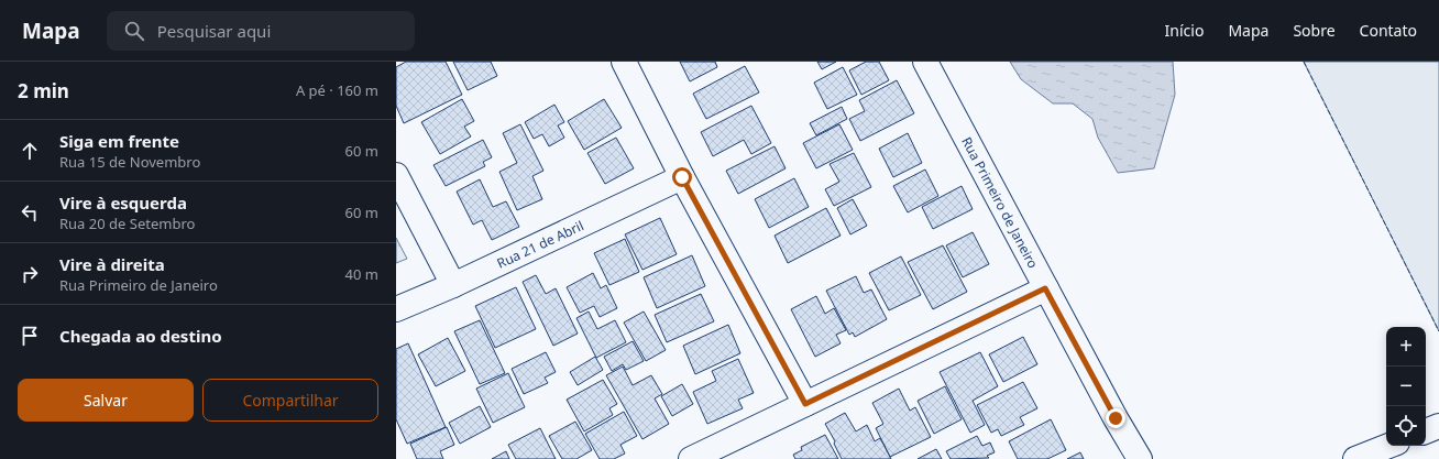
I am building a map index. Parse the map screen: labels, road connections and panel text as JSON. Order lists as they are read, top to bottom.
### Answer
{
  "streets": {
    "street": ["Rua Primeiro de Janeiro", "Rua 21 de Abril"]
  },
  "page": {
    "header": "Mapa",
    "search": "Pesquisar aqui",
    "nav": [
      "Início",
      "Mapa",
      "Sobre",
      "Contato"
    ],
    "heading": ["2 min", "A pé · 160 m"],
    "list": [
      ["Siga em frente", "Rua 15 de Novembro", "60 m"],
      ["Vire à esquerda", "Rua 20 de Setembro", "60 m"],
      ["Vire à direita", "Rua Primeiro de Janeiro", "40 m"],
      "Chegada ao destino"
    ],
    "map_buttons": ["+", "−"],
    "buttons": ["Salvar", "Compartilhar"]
  }
}
